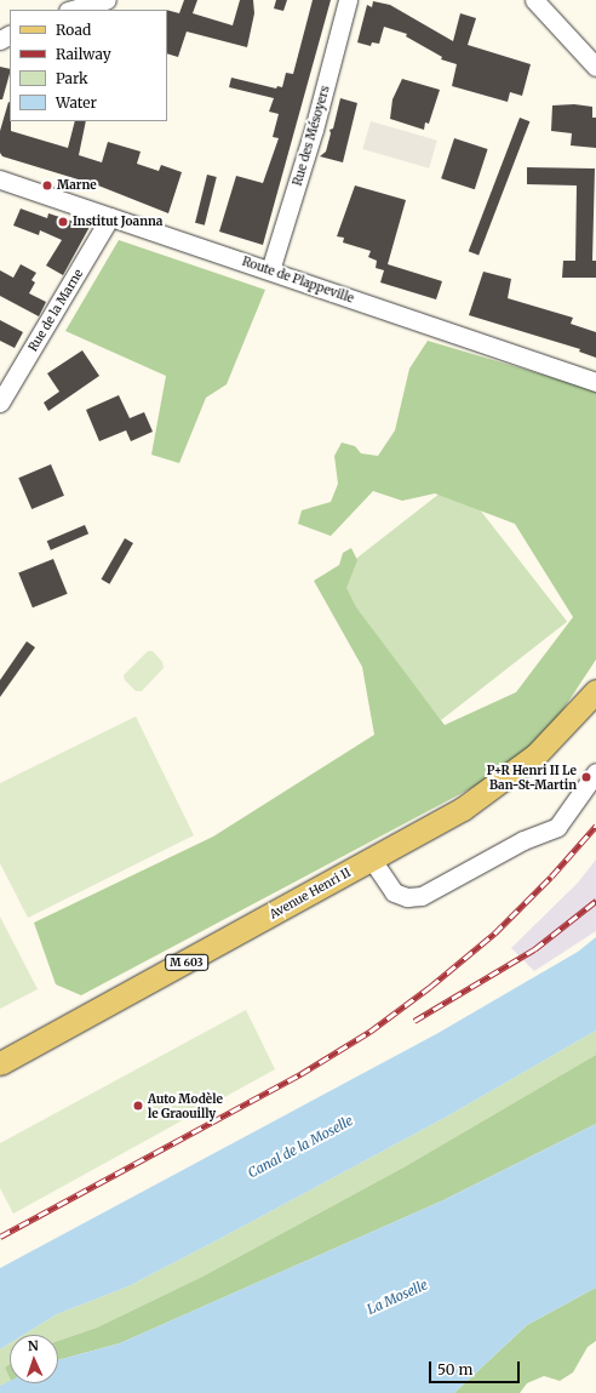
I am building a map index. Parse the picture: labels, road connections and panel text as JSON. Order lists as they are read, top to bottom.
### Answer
{
  "streets": {
    "main road": ["Avenue Henri II", "M 603"],
    "street": ["Rue des Mésoyers", "Route de Plappeville", "Rue de la Marne"]
  },
  "crossings": [
    ["Rue des Mésoyers", "Route de Plappeville"],
    ["Route de Plappeville", "Rue de la Marne"]
  ],
  "water": ["Canal de la Moselle", "La Moselle"],
  "places": [
    "Marne",
    "Institut Joanna",
    "P+R Henri II Le Ban-St-Martin",
    "Auto Modèle le Graouilly"
  ],
  "legend": [
    "Road",
    "Railway",
    "Park",
    "Water"
  ],
  "scale_bar": "50 m",
  "north": "top"
}
